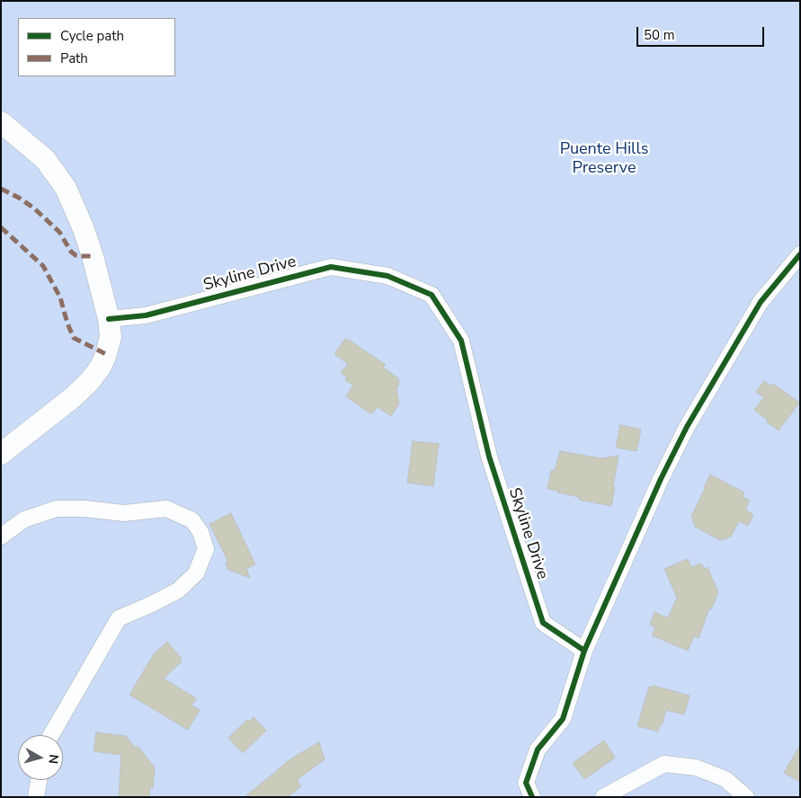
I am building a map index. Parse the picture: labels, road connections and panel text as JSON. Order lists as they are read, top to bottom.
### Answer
{
  "streets": {
    "street": ["Skyline Drive"]
  },
  "parks": ["Puente Hills Preserve"],
  "legend": ["Cycle path", "Path"],
  "scale_bar": "50 m",
  "north": "right"
}
